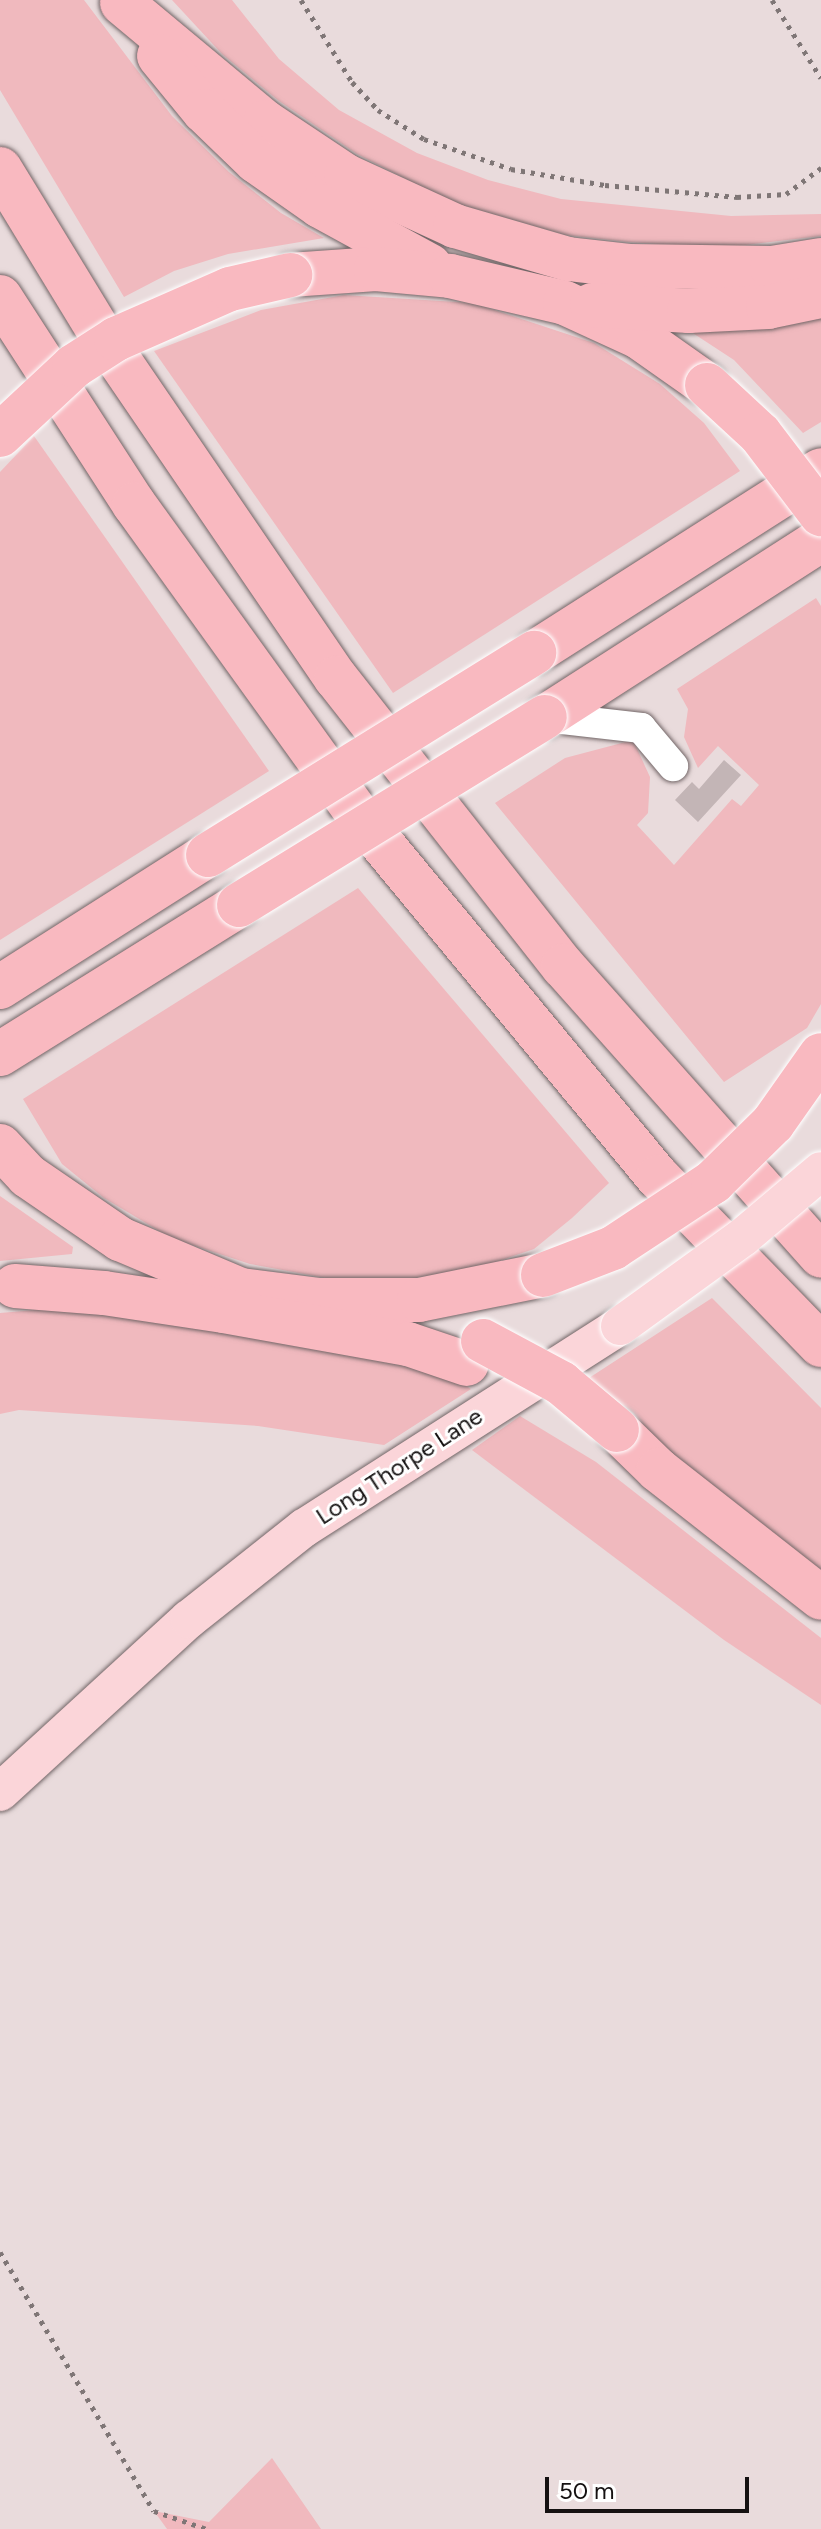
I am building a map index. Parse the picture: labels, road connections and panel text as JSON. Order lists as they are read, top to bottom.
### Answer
{
  "streets": {
    "main road": ["Long Thorpe Lane"]
  },
  "scale_bar": "50 m"
}
